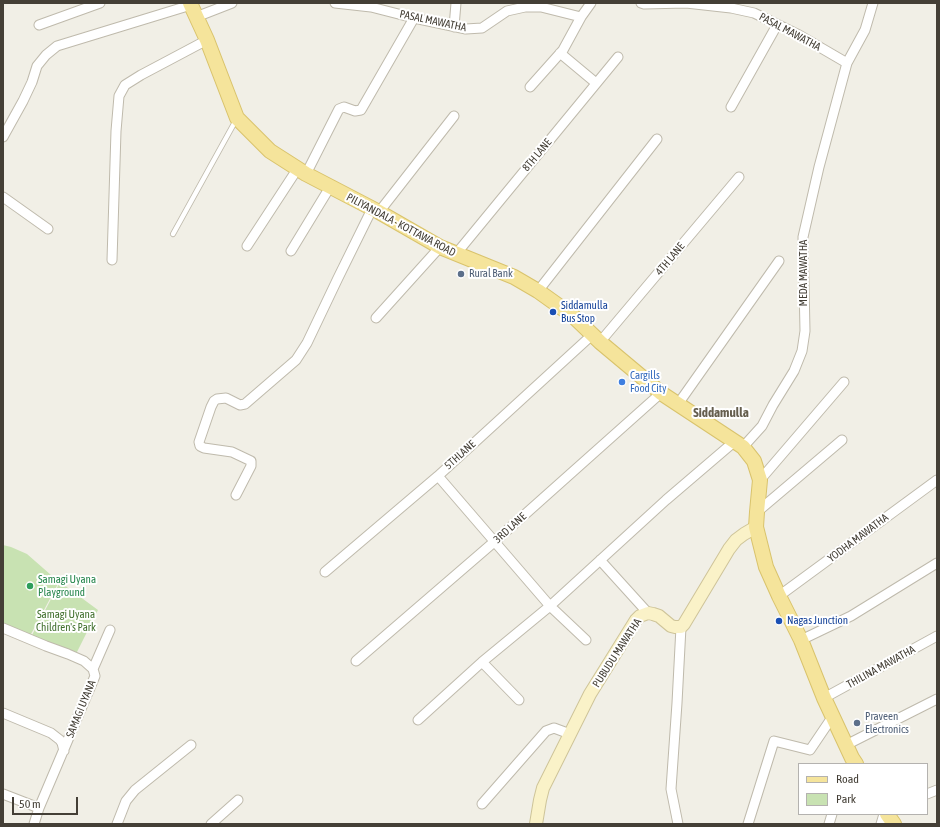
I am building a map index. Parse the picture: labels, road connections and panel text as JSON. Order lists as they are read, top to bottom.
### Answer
{
  "streets": {
    "main road": ["PILIYANDALA - KOTTAWA ROAD"],
    "street": [
      "PASAL MAWATHA",
      "8TH LANE",
      "4TH LANE",
      "MEDA MAWATHA",
      "5THLANE",
      "3RD LANE",
      "YODHA MAWATHA",
      "PUBUDU MAWATHA",
      "THILINA MAWATHA",
      "SAMAGI UYANA"
    ]
  },
  "crossings": [
    ["PASAL MAWATHA", "MEDA MAWATHA"],
    ["8TH LANE", "PILIYANDALA - KOTTAWA ROAD"],
    ["PILIYANDALA - KOTTAWA ROAD", "4TH LANE"],
    ["PILIYANDALA - KOTTAWA ROAD", "MEDA MAWATHA"],
    ["PILIYANDALA - KOTTAWA ROAD", "5THLANE"],
    ["PILIYANDALA - KOTTAWA ROAD", "3RD LANE"],
    ["PILIYANDALA - KOTTAWA ROAD", "YODHA MAWATHA"],
    ["PILIYANDALA - KOTTAWA ROAD", "THILINA MAWATHA"],
    ["4TH LANE", "5THLANE"]
  ],
  "districts": ["Siddamulla"],
  "parks": ["Samagi Uyana Children's Park"],
  "places": [
    "Rural Bank",
    "Siddamulla Bus Stop",
    "Cargills Food City",
    "Samagi Uyana Playground",
    "Nagas Junction",
    "Praveen Electronics"
  ],
  "legend": ["Road", "Park"],
  "scale_bar": "50 m"
}
